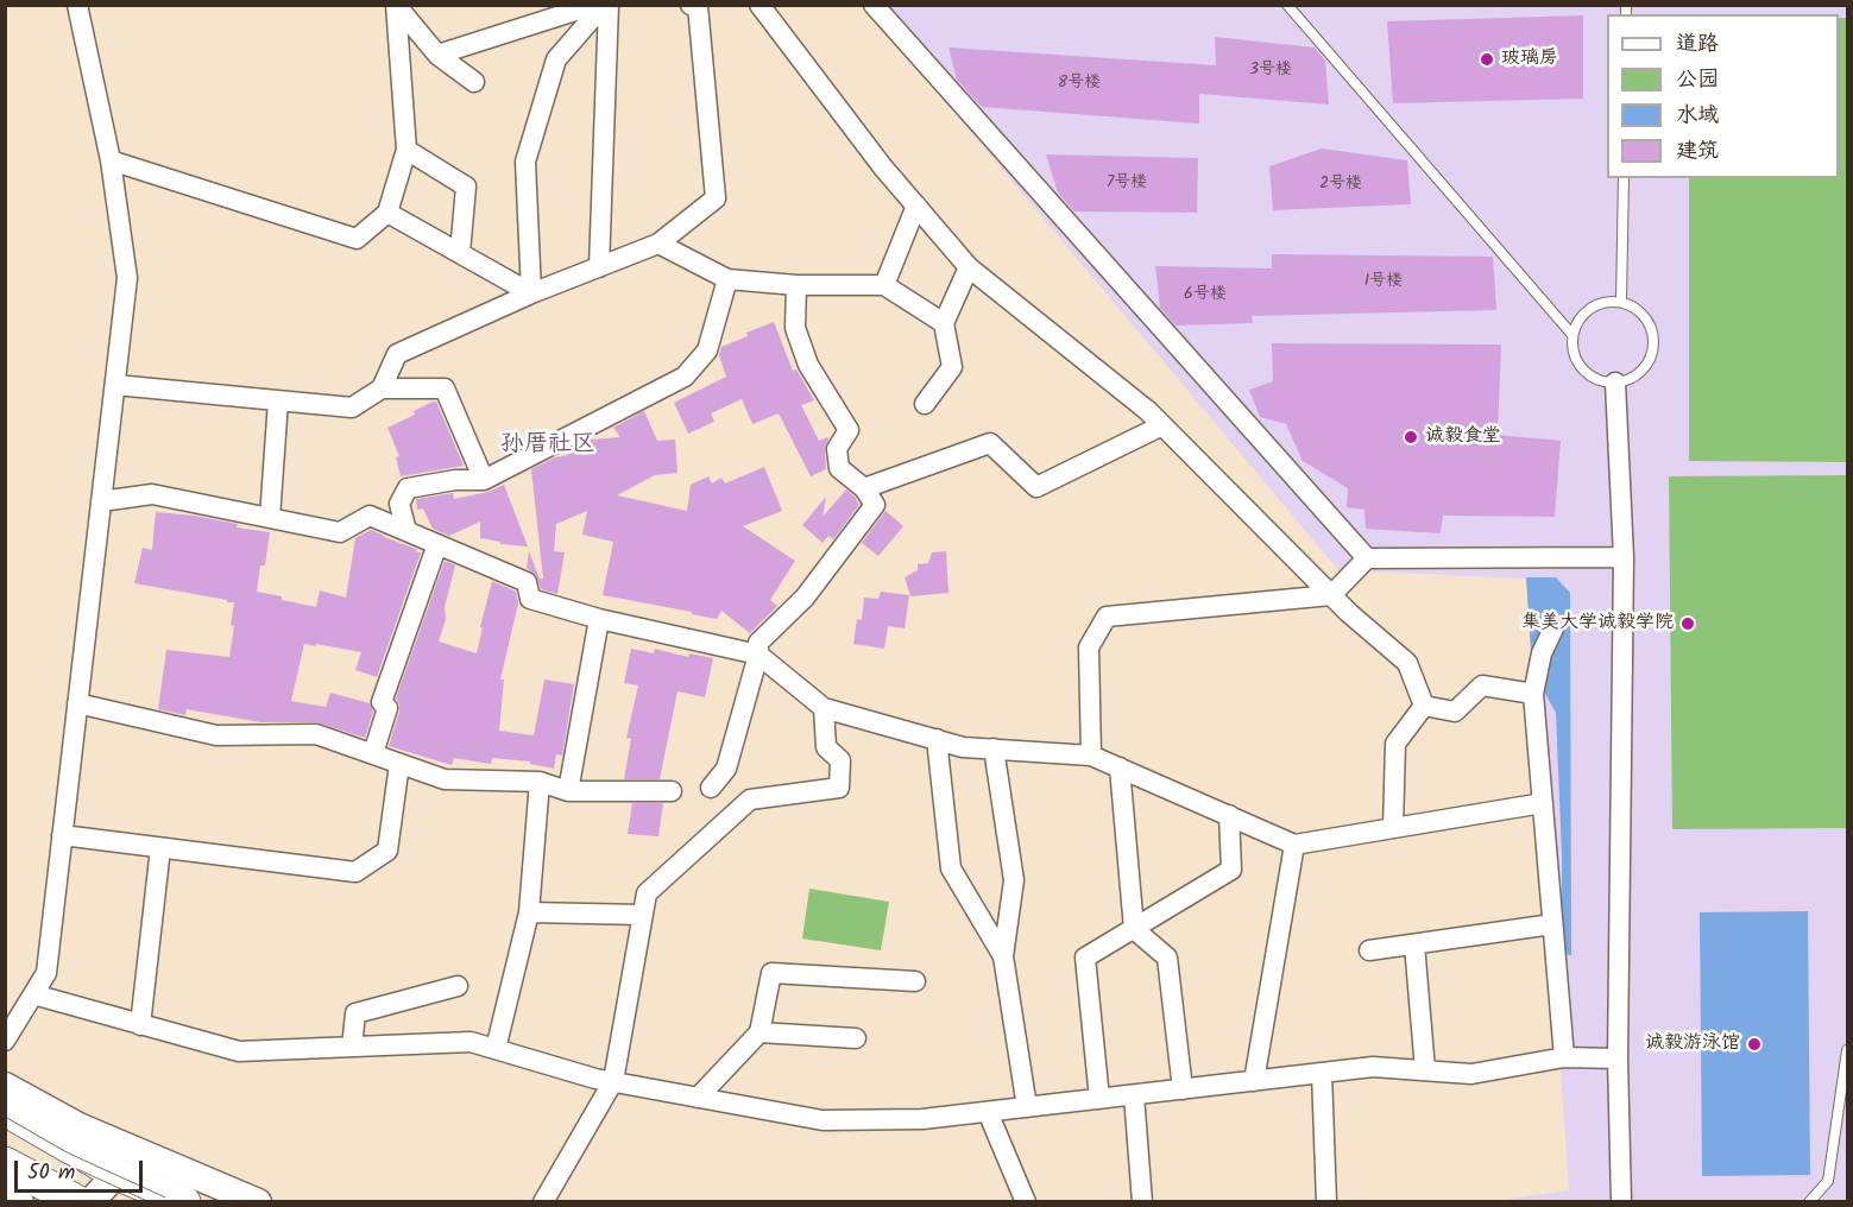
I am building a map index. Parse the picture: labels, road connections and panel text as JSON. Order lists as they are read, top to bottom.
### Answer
{
  "districts": ["孙厝社区"],
  "places": [
    "玻璃房",
    "诚毅食堂",
    "集美大学诚毅学院",
    "诚毅游泳馆"
  ],
  "house_numbers": [
    "3号楼",
    "8号楼",
    "7号楼",
    "2号楼",
    "1号楼",
    "6号楼"
  ],
  "legend": [
    "道路",
    "公园",
    "水域",
    "建筑"
  ],
  "scale_bar": "50 m"
}
